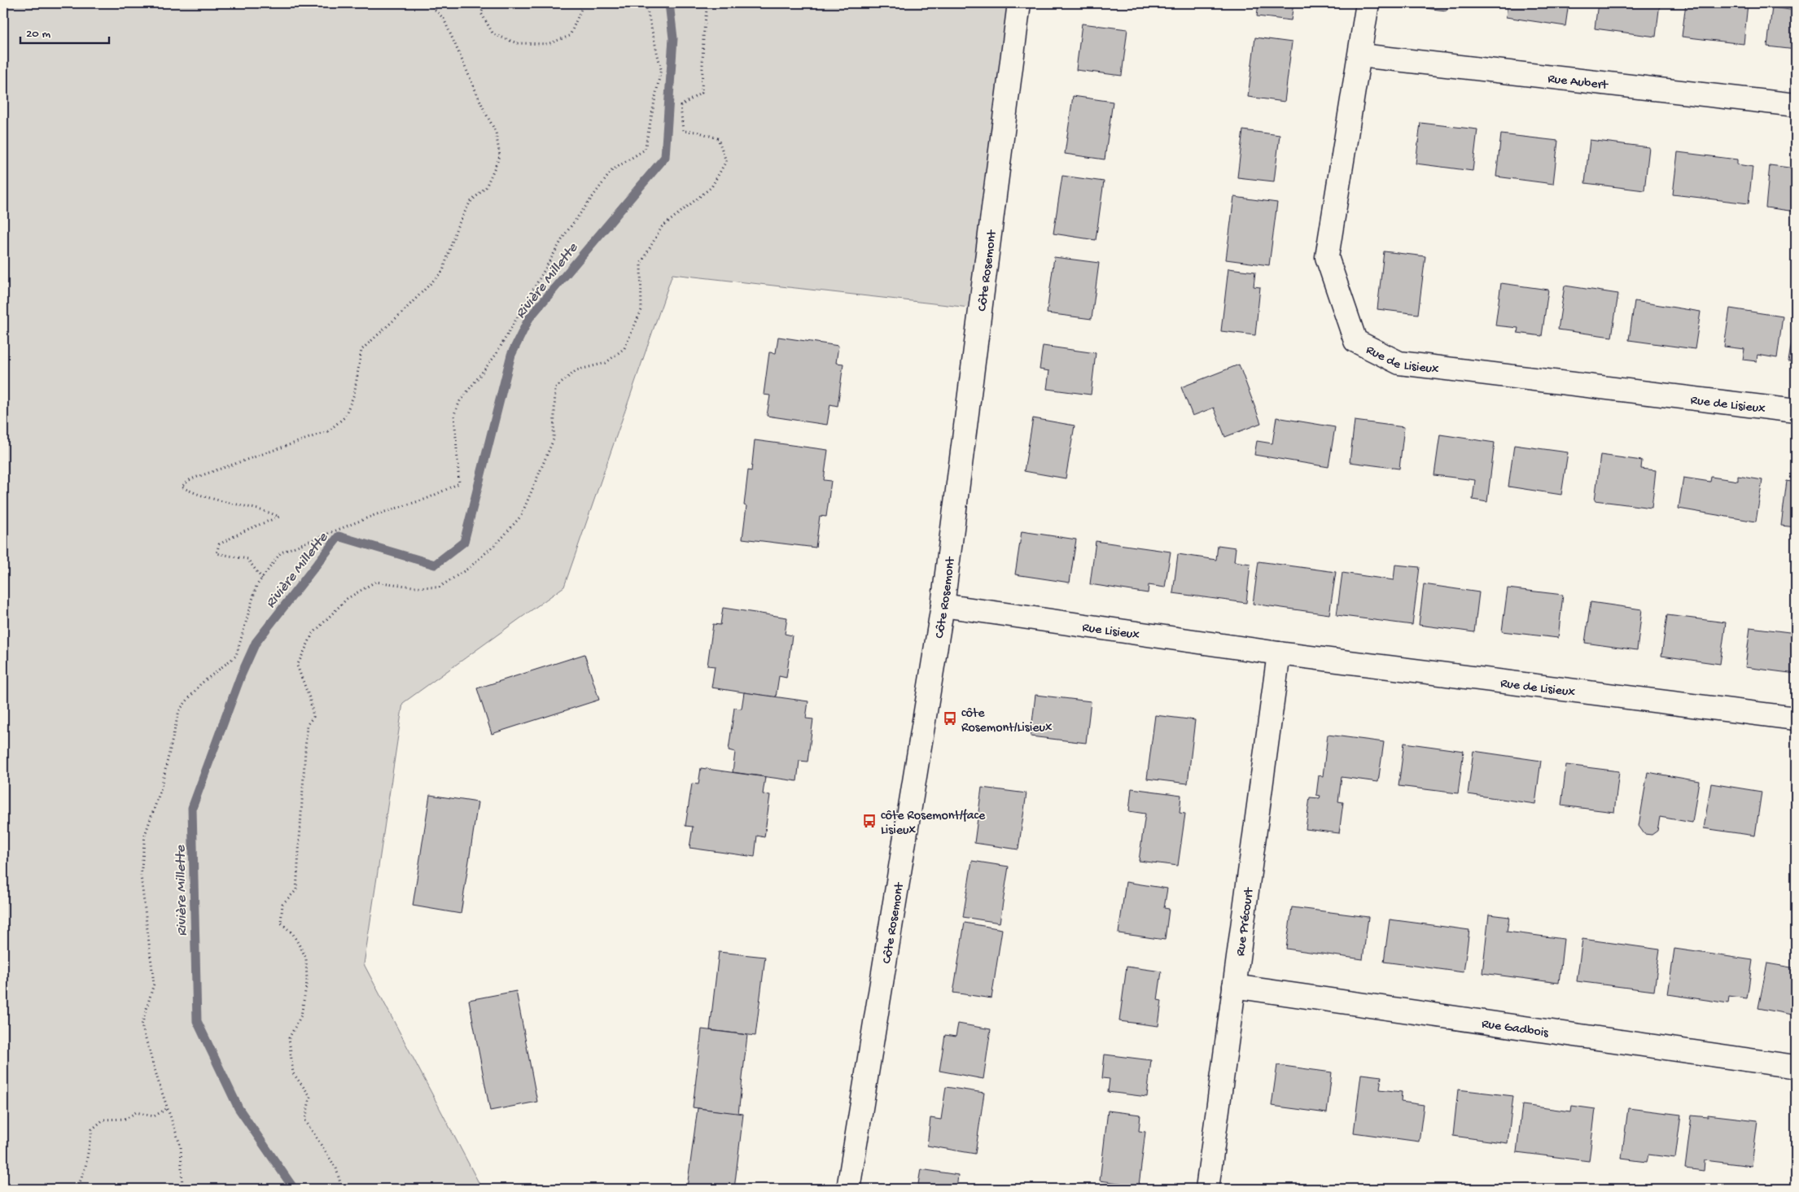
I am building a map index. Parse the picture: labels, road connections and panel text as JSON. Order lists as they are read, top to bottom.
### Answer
{
  "streets": {
    "street": [
      "Rue Aubert",
      "Côte Rosemont",
      "Rue de Lisieux",
      "Rue Lisieux",
      "Rue Précourt",
      "Rue Gadbois"
    ]
  },
  "crossings": [
    ["Rue Aubert", "Rue de Lisieux"],
    ["Côte Rosemont", "Rue Lisieux"],
    ["Rue de Lisieux", "Rue Lisieux"],
    ["Rue de Lisieux", "Rue Précourt"],
    ["Rue Lisieux", "Rue Précourt"],
    ["Rue Précourt", "Rue Gadbois"]
  ],
  "water": ["Rivière Millette"],
  "places": {
    "bus stop": ["côte Rosemont/Lisieux", "côte Rosemont/face Lisieux"]
  },
  "scale_bar": "20 m"
}
